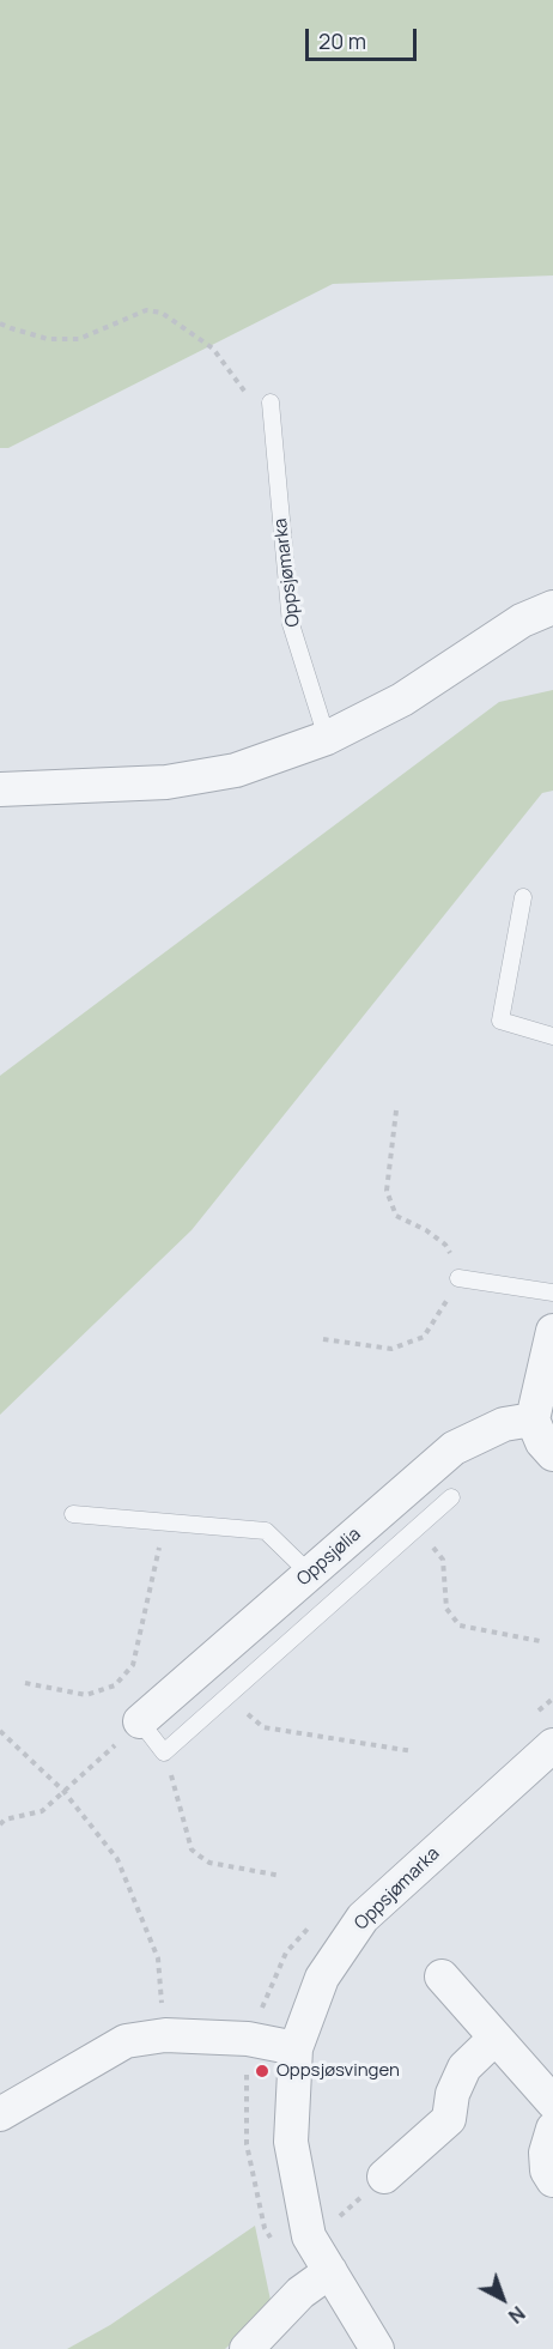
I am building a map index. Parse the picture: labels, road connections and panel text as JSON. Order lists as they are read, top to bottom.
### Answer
{
  "streets": {
    "street": ["Oppsjømarka", "Oppsjølia"]
  },
  "places": ["Oppsjøsvingen"],
  "scale_bar": "20 m",
  "north": "bottom right"
}
